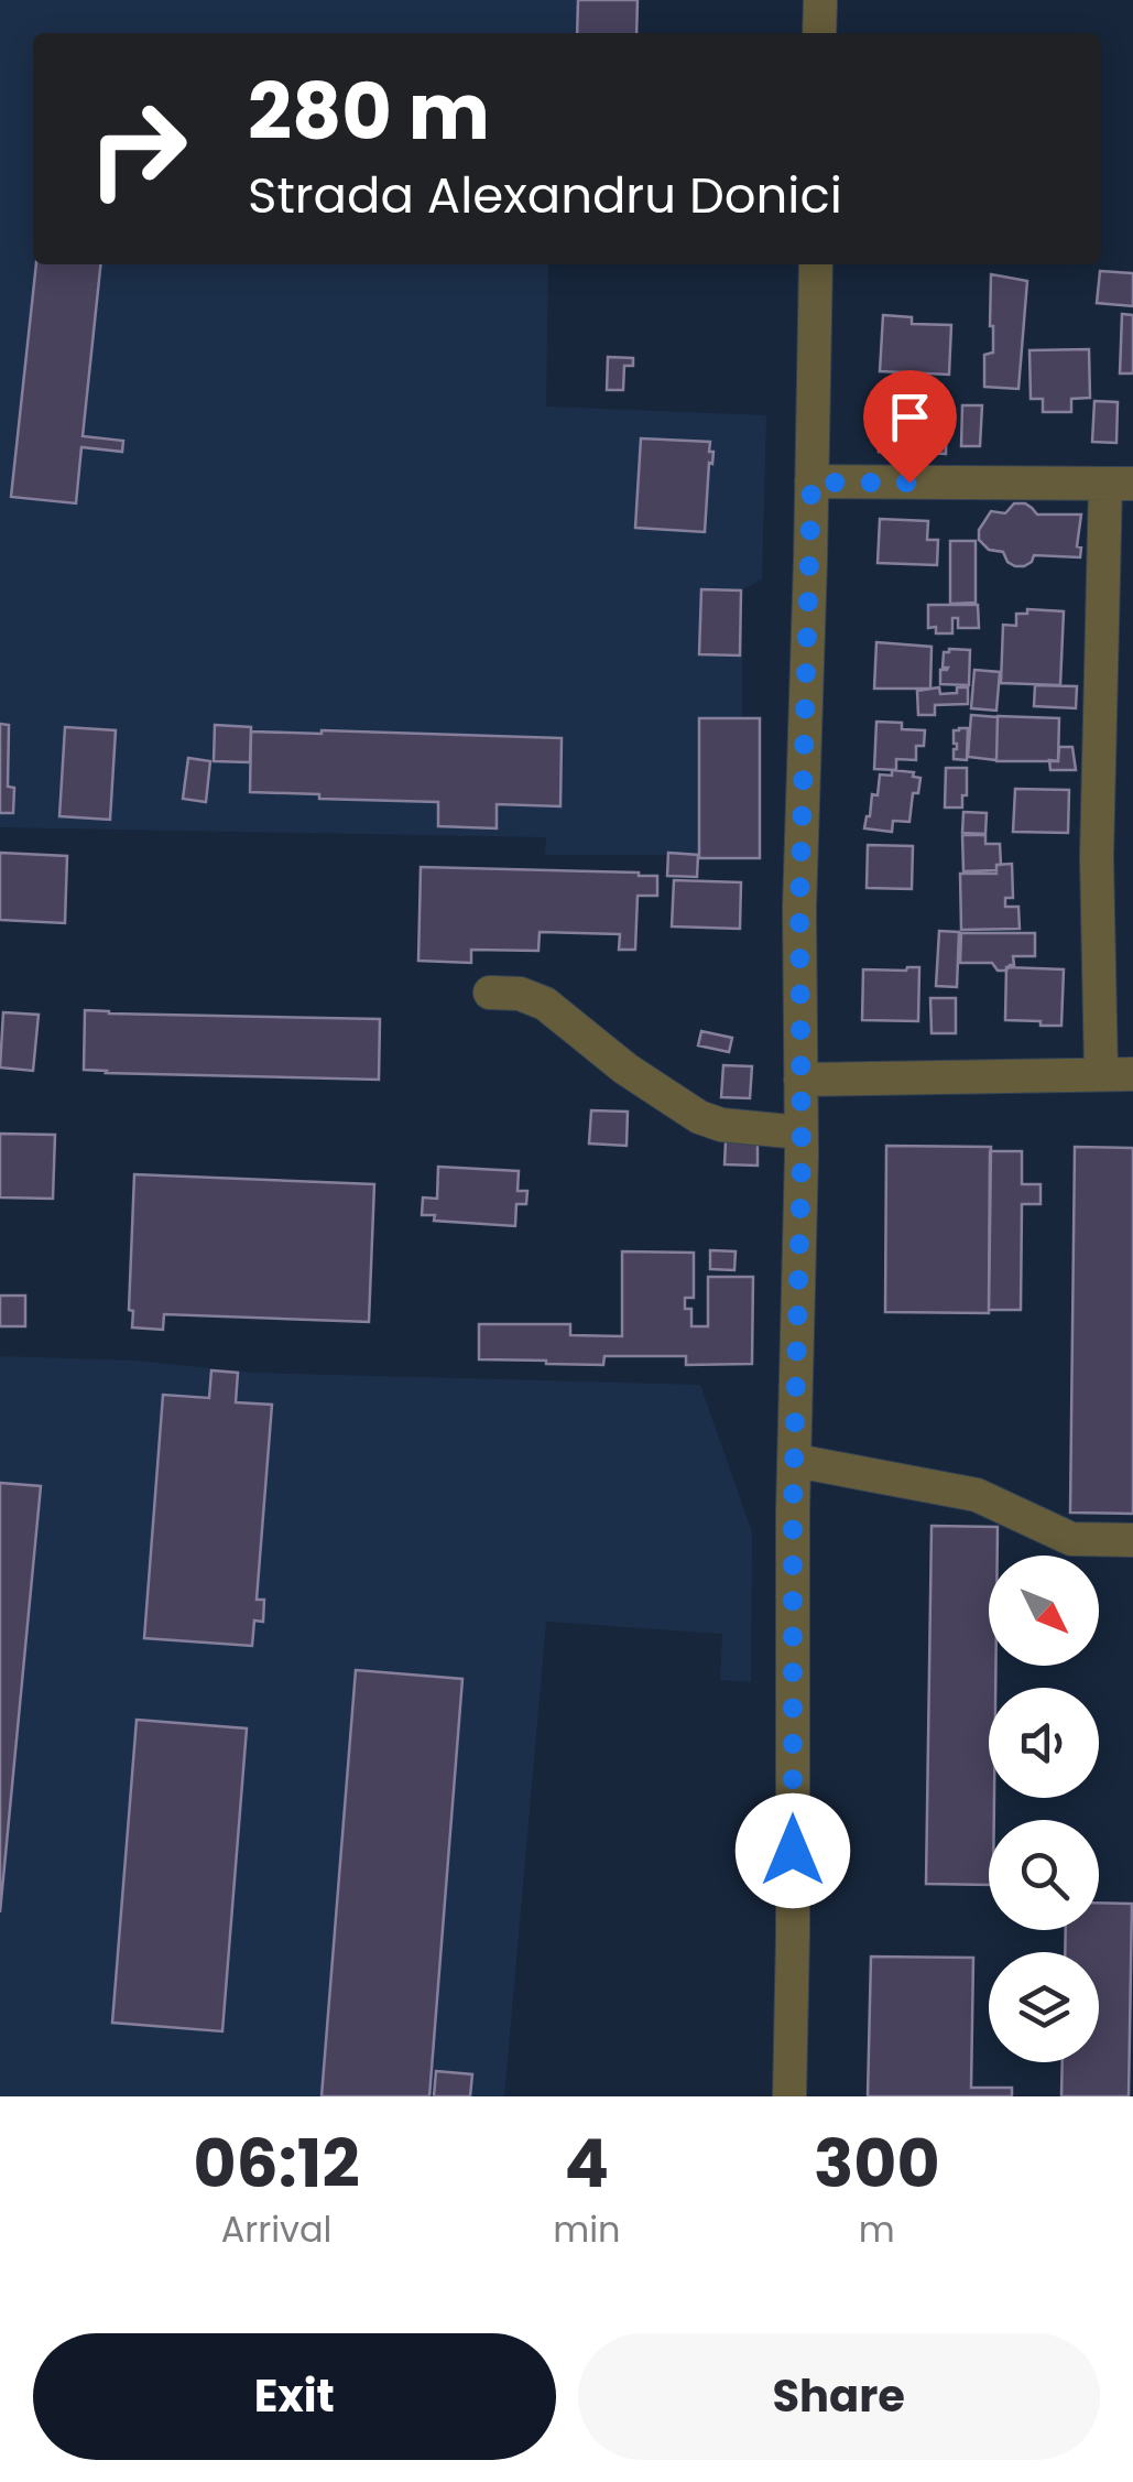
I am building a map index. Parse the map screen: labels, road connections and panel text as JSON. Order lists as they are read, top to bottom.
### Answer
{
  "north": "bottom right",
  "page": {
    "turn": ["280 m", "Strada Alexandru Donici"],
    "eta": [
      "06:12",
      "Arrival",
      "4",
      "min",
      "300",
      "m"
    ],
    "buttons": ["Exit", "Share"]
  }
}
